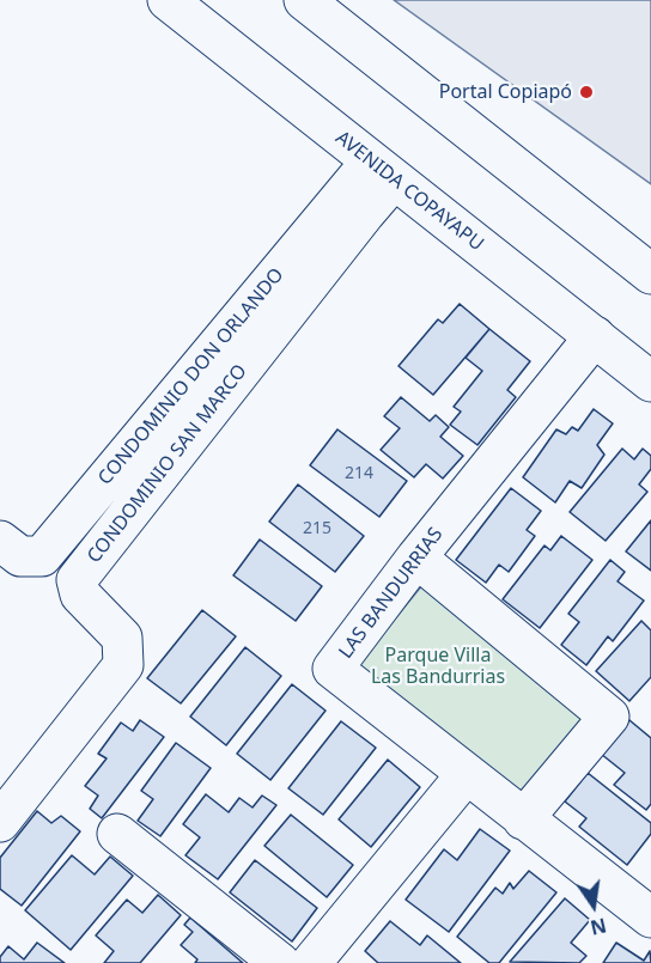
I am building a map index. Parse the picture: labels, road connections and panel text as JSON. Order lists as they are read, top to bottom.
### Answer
{
  "streets": {
    "main road": [
      "AVENIDA COPAYAPU",
      "CONDOMINIO DON ORLANDO",
      "CONDOMINIO SAN MARCO",
      "LAS BANDURRIAS"
    ]
  },
  "crossings": [
    ["AVENIDA COPAYAPU", "CONDOMINIO DON ORLANDO"],
    ["AVENIDA COPAYAPU", "CONDOMINIO SAN MARCO"],
    ["AVENIDA COPAYAPU", "LAS BANDURRIAS"],
    ["CONDOMINIO DON ORLANDO", "CONDOMINIO SAN MARCO"]
  ],
  "parks": ["Parque Villa Las Bandurrias"],
  "places": ["Portal Copiapó"],
  "house_numbers": ["214", "215"],
  "north": "bottom"
}
